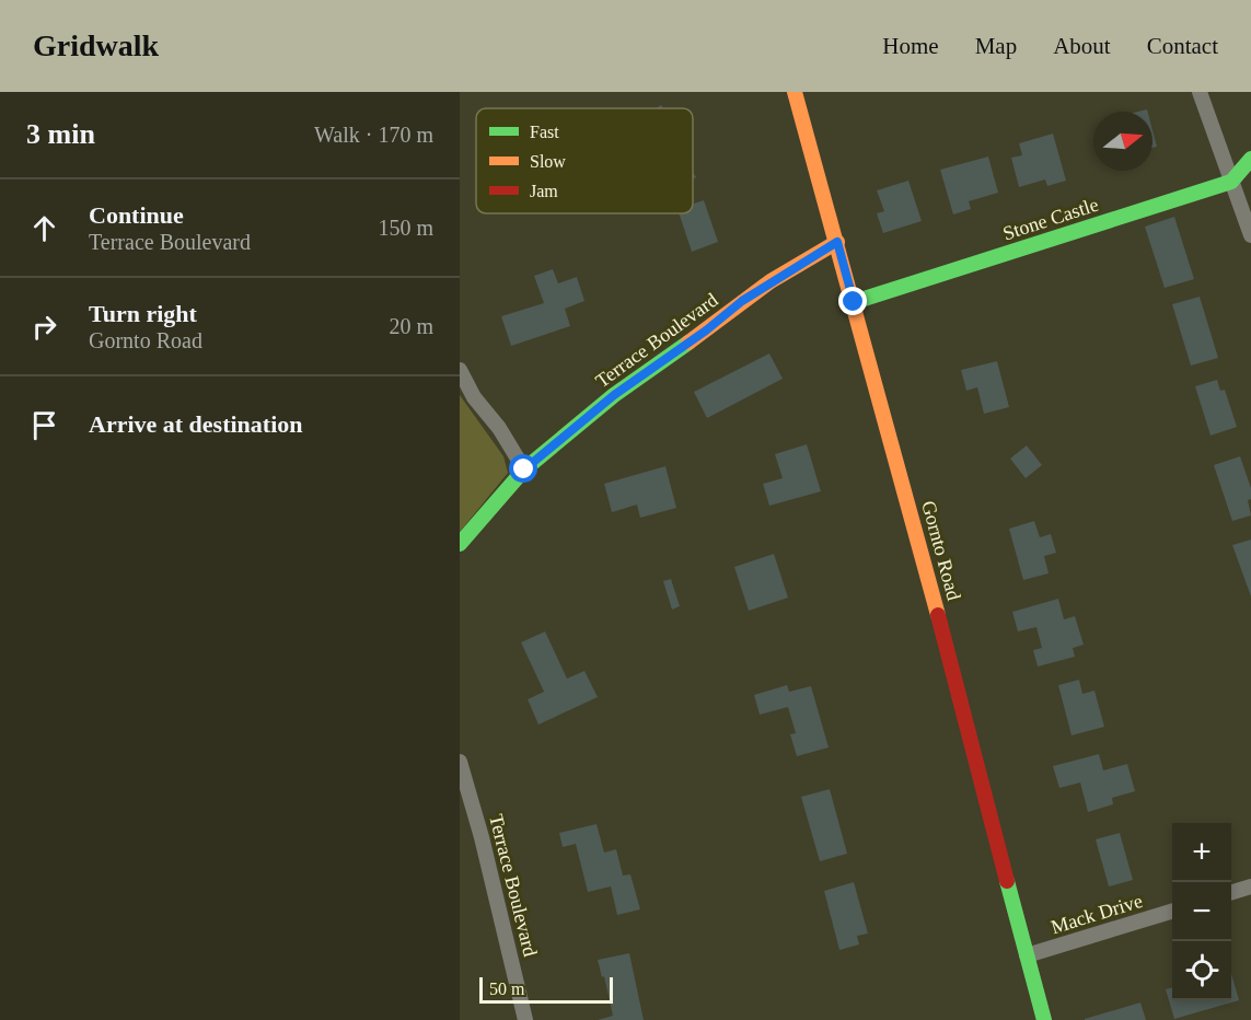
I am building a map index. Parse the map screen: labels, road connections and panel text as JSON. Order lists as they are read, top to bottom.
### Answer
{
  "streets": {
    "main road": ["Stone Castle", "Terrace Boulevard", "Gornto Road"],
    "street": ["Mack Drive"]
  },
  "crossings": [
    ["Stone Castle", "Gornto Road"],
    ["Terrace Boulevard", "Gornto Road"],
    ["Gornto Road", "Mack Drive"]
  ],
  "legend": ["Fast", "Slow", "Jam"],
  "scale_bar": "50 m",
  "north": "right",
  "page": {
    "header": "Gridwalk",
    "nav": [
      "Home",
      "Map",
      "About",
      "Contact"
    ],
    "heading": ["3 min", "Walk · 170 m"],
    "list": [
      ["Continue", "Terrace Boulevard", "150 m"],
      ["Turn right", "Gornto Road", "20 m"],
      "Arrive at destination"
    ],
    "map_buttons": ["+", "−"],
    "scale": "50 m"
  }
}
